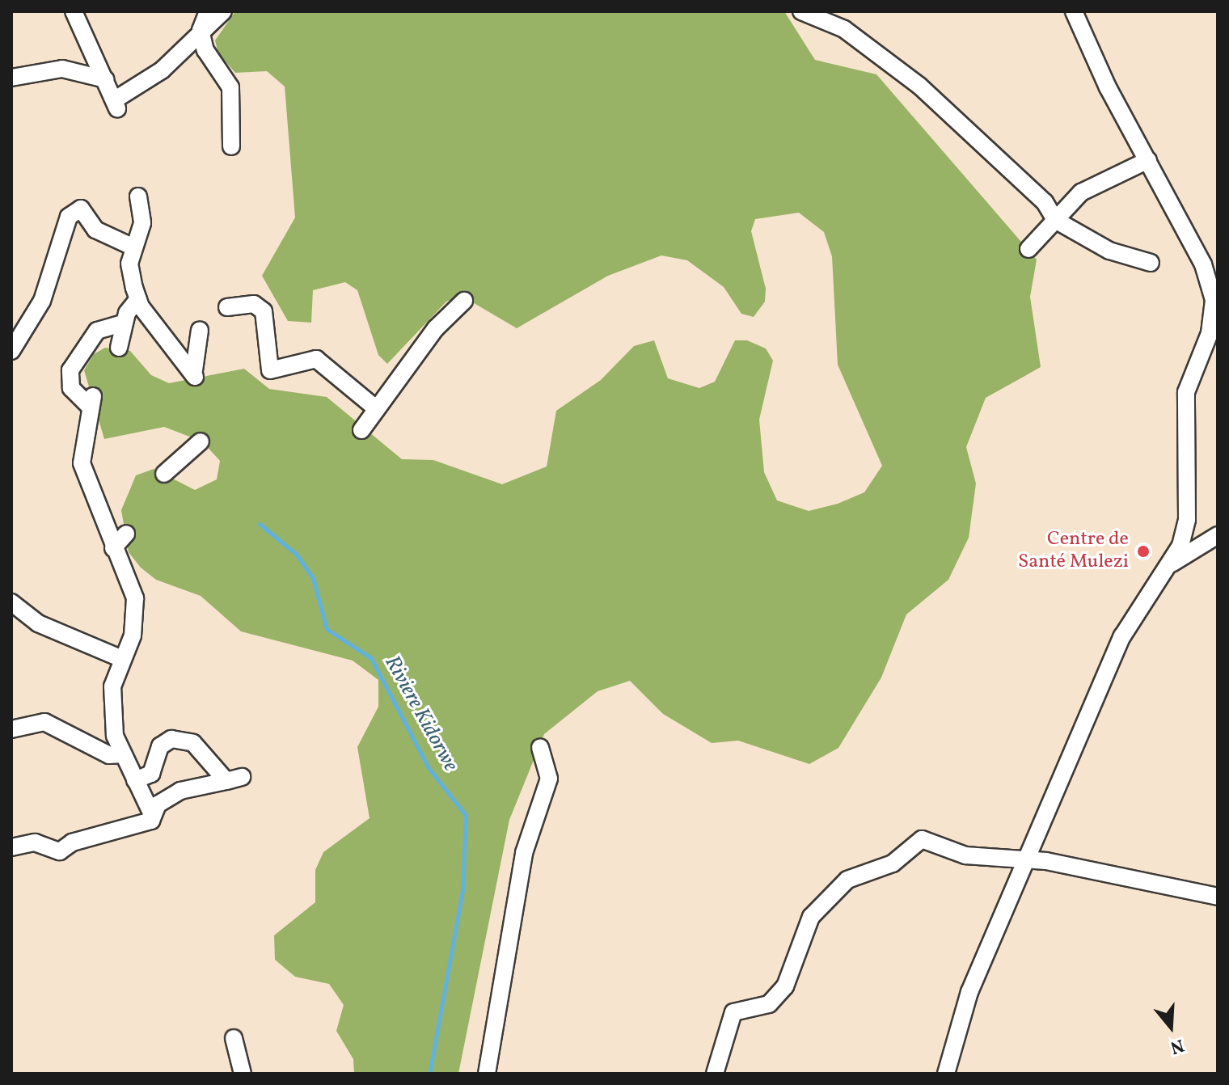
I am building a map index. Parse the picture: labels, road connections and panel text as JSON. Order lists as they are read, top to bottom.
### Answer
{
  "water": ["Riviere Kidorwe"],
  "places": ["Centre de Santé Mulezi"],
  "north": "bottom"
}
